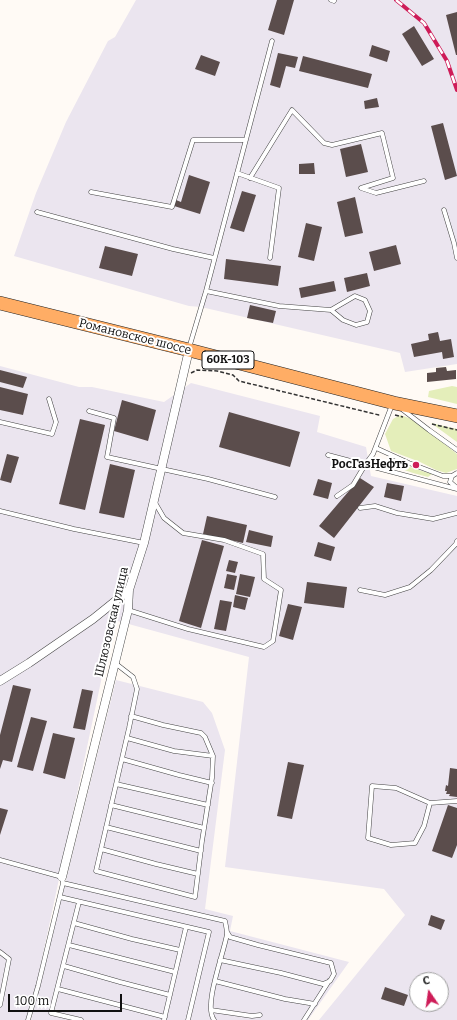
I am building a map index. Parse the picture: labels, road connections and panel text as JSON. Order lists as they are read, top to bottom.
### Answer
{
  "streets": {
    "main road": ["Романовское шоссе", "60К-103"],
    "street": ["Шлюзовская улица"]
  },
  "crossings": [
    ["Романовское шоссе", "Шлюзовская улица"]
  ],
  "places": ["РосГазНефть"],
  "scale_bar": "100 m",
  "north": "top"
}
